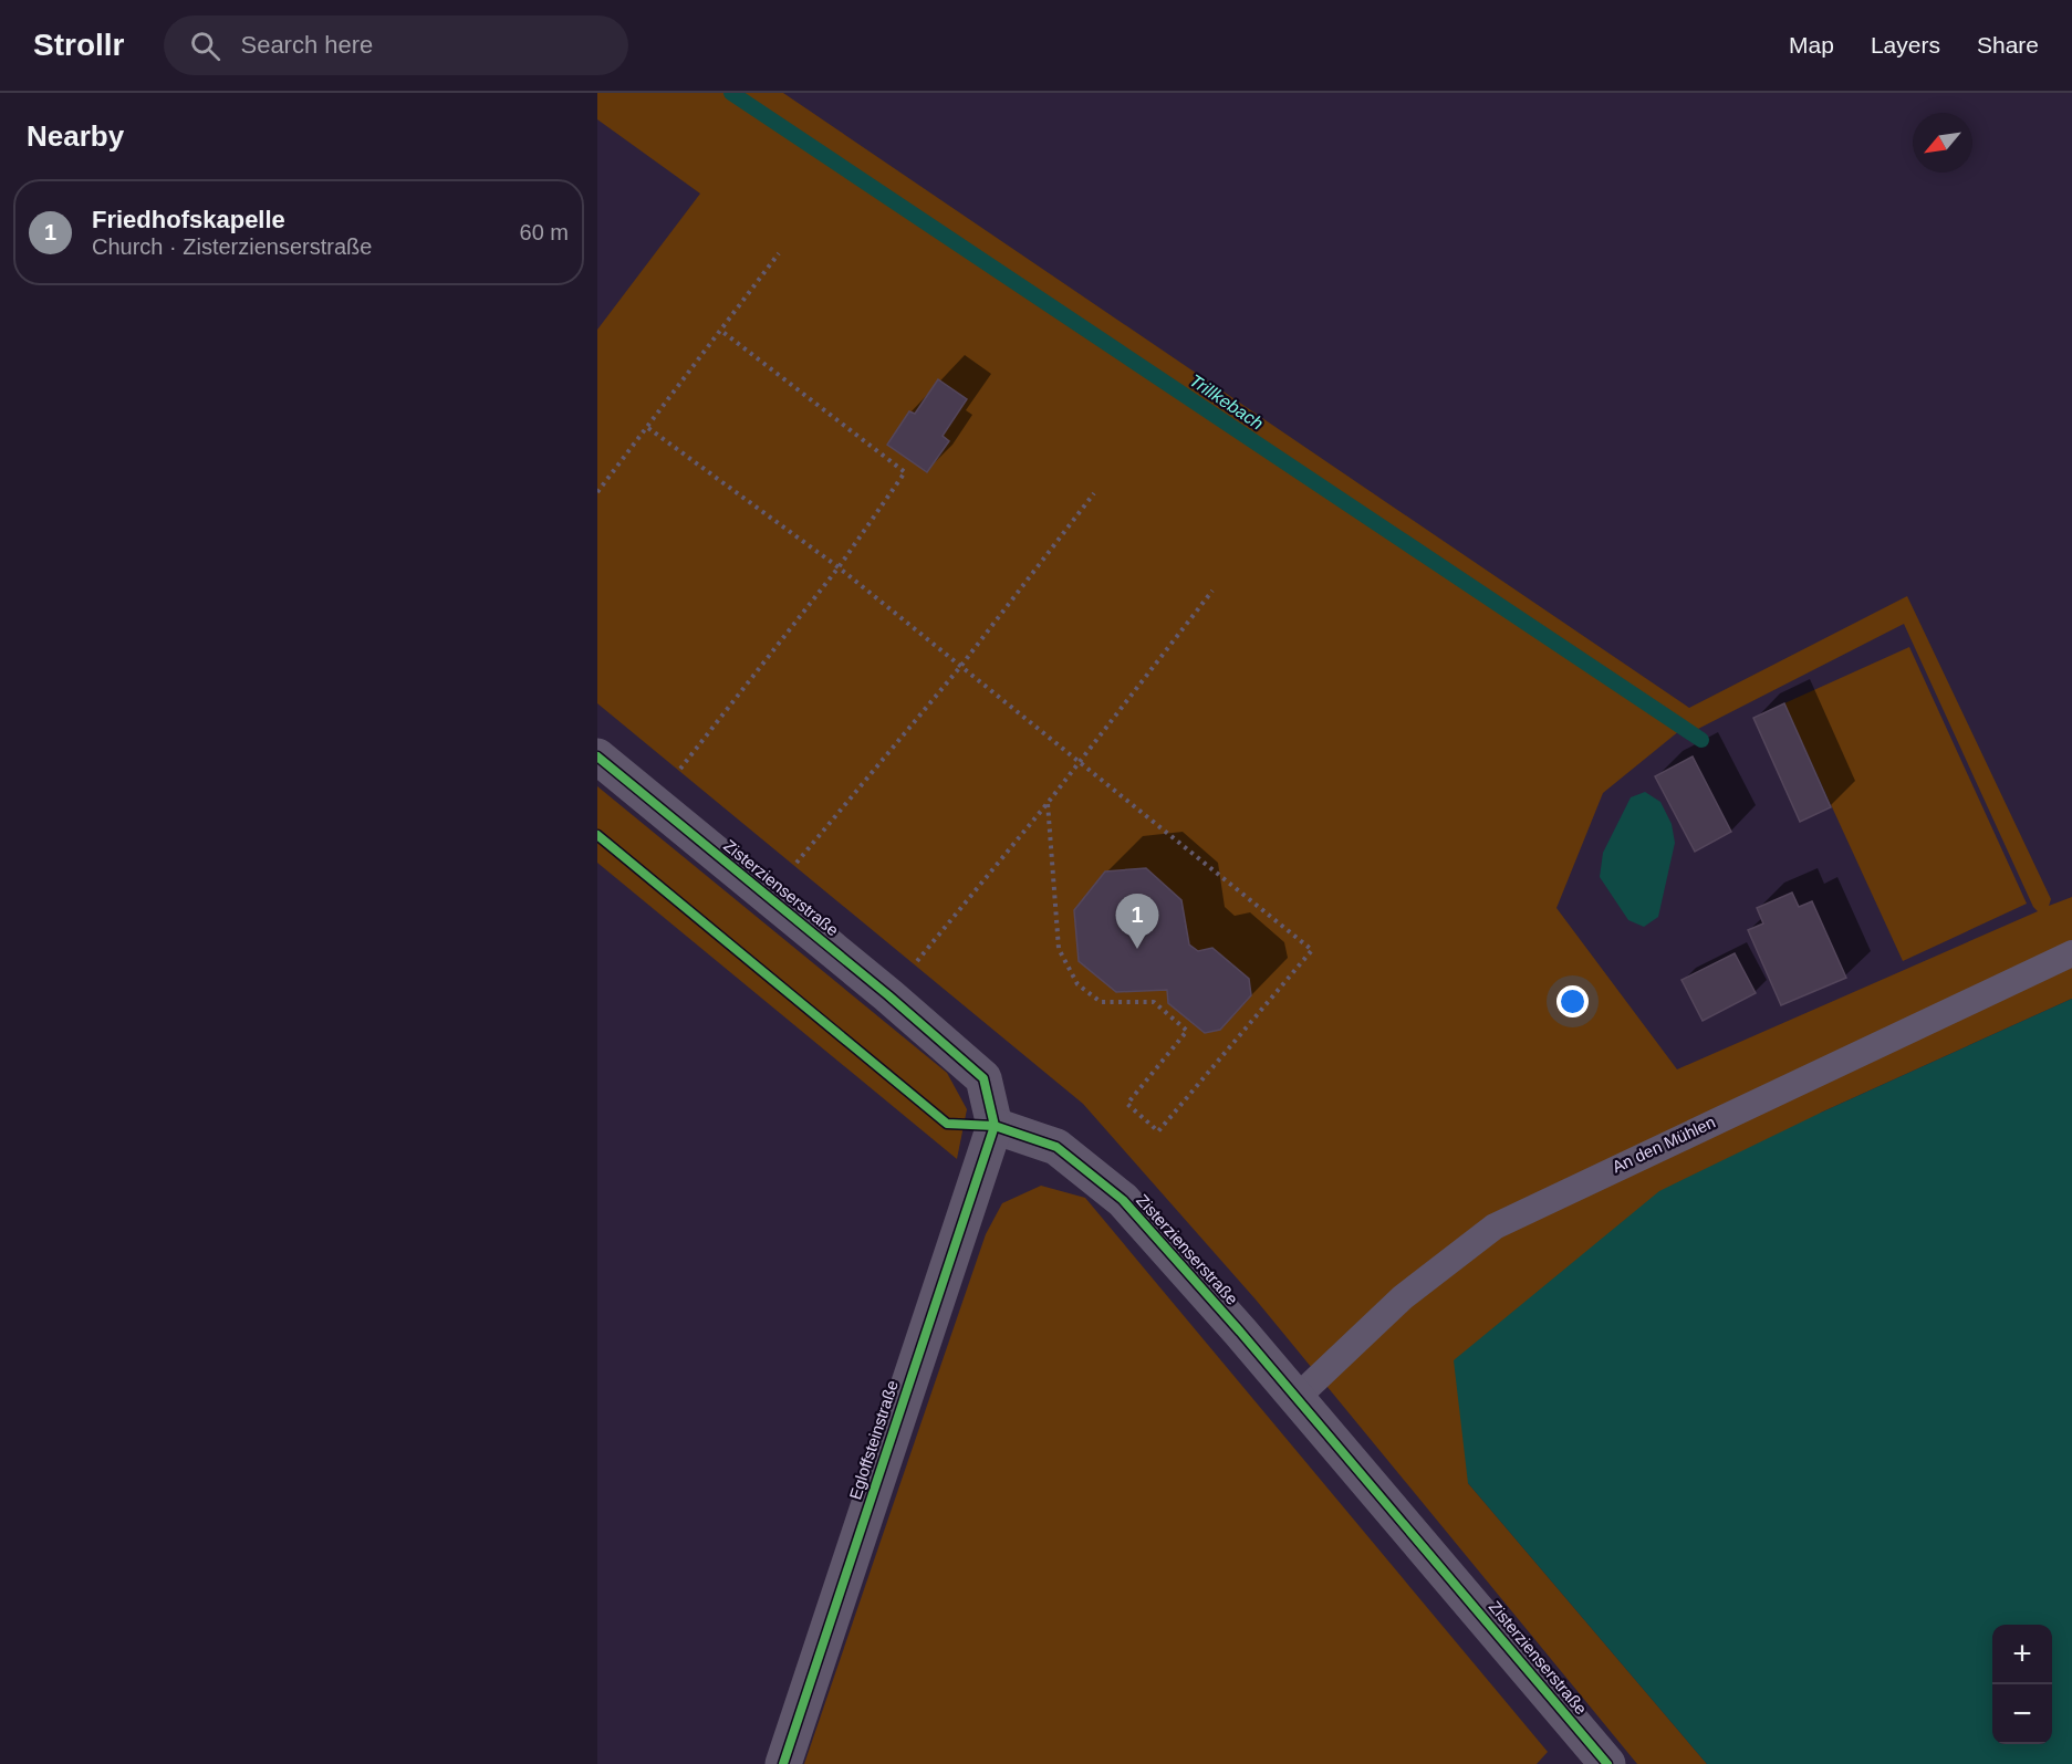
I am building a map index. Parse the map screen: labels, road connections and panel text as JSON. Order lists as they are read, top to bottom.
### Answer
{
  "streets": {
    "street": ["Zisterzienserstraße", "Egloffsteinstraße"],
    "lane": ["An den Mühlen"]
  },
  "crossings": [
    ["Zisterzienserstraße", "An den Mühlen"],
    ["Zisterzienserstraße", "Egloffsteinstraße"]
  ],
  "water": ["Trillkebach"],
  "north": "bottom left",
  "page": {
    "header": "Strollr",
    "search": "Search here",
    "nav": ["Map", "Layers", "Share"],
    "heading": "Nearby",
    "list": [
      {
        "mark": "1",
        "name": "Friedhofskapelle",
        "note": "Church · Zisterzienserstraße",
        "value": "60 m"
      }
    ],
    "pins": "1",
    "map_buttons": ["+", "−"]
  }
}
